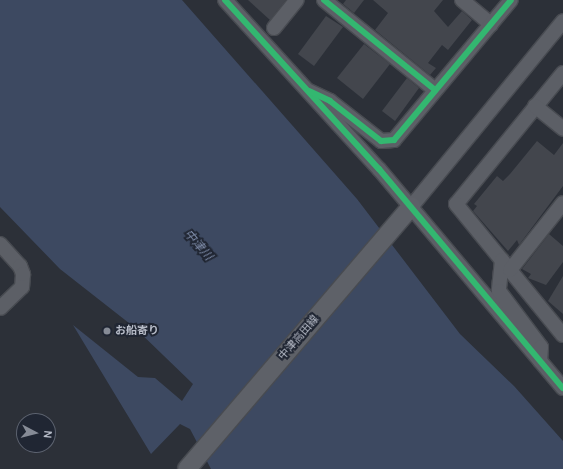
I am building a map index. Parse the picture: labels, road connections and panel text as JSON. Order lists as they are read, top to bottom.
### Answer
{
  "streets": {
    "main road": ["中津高田線"]
  },
  "water": ["中津川"],
  "places": ["お船寄り"],
  "north": "right"
}
